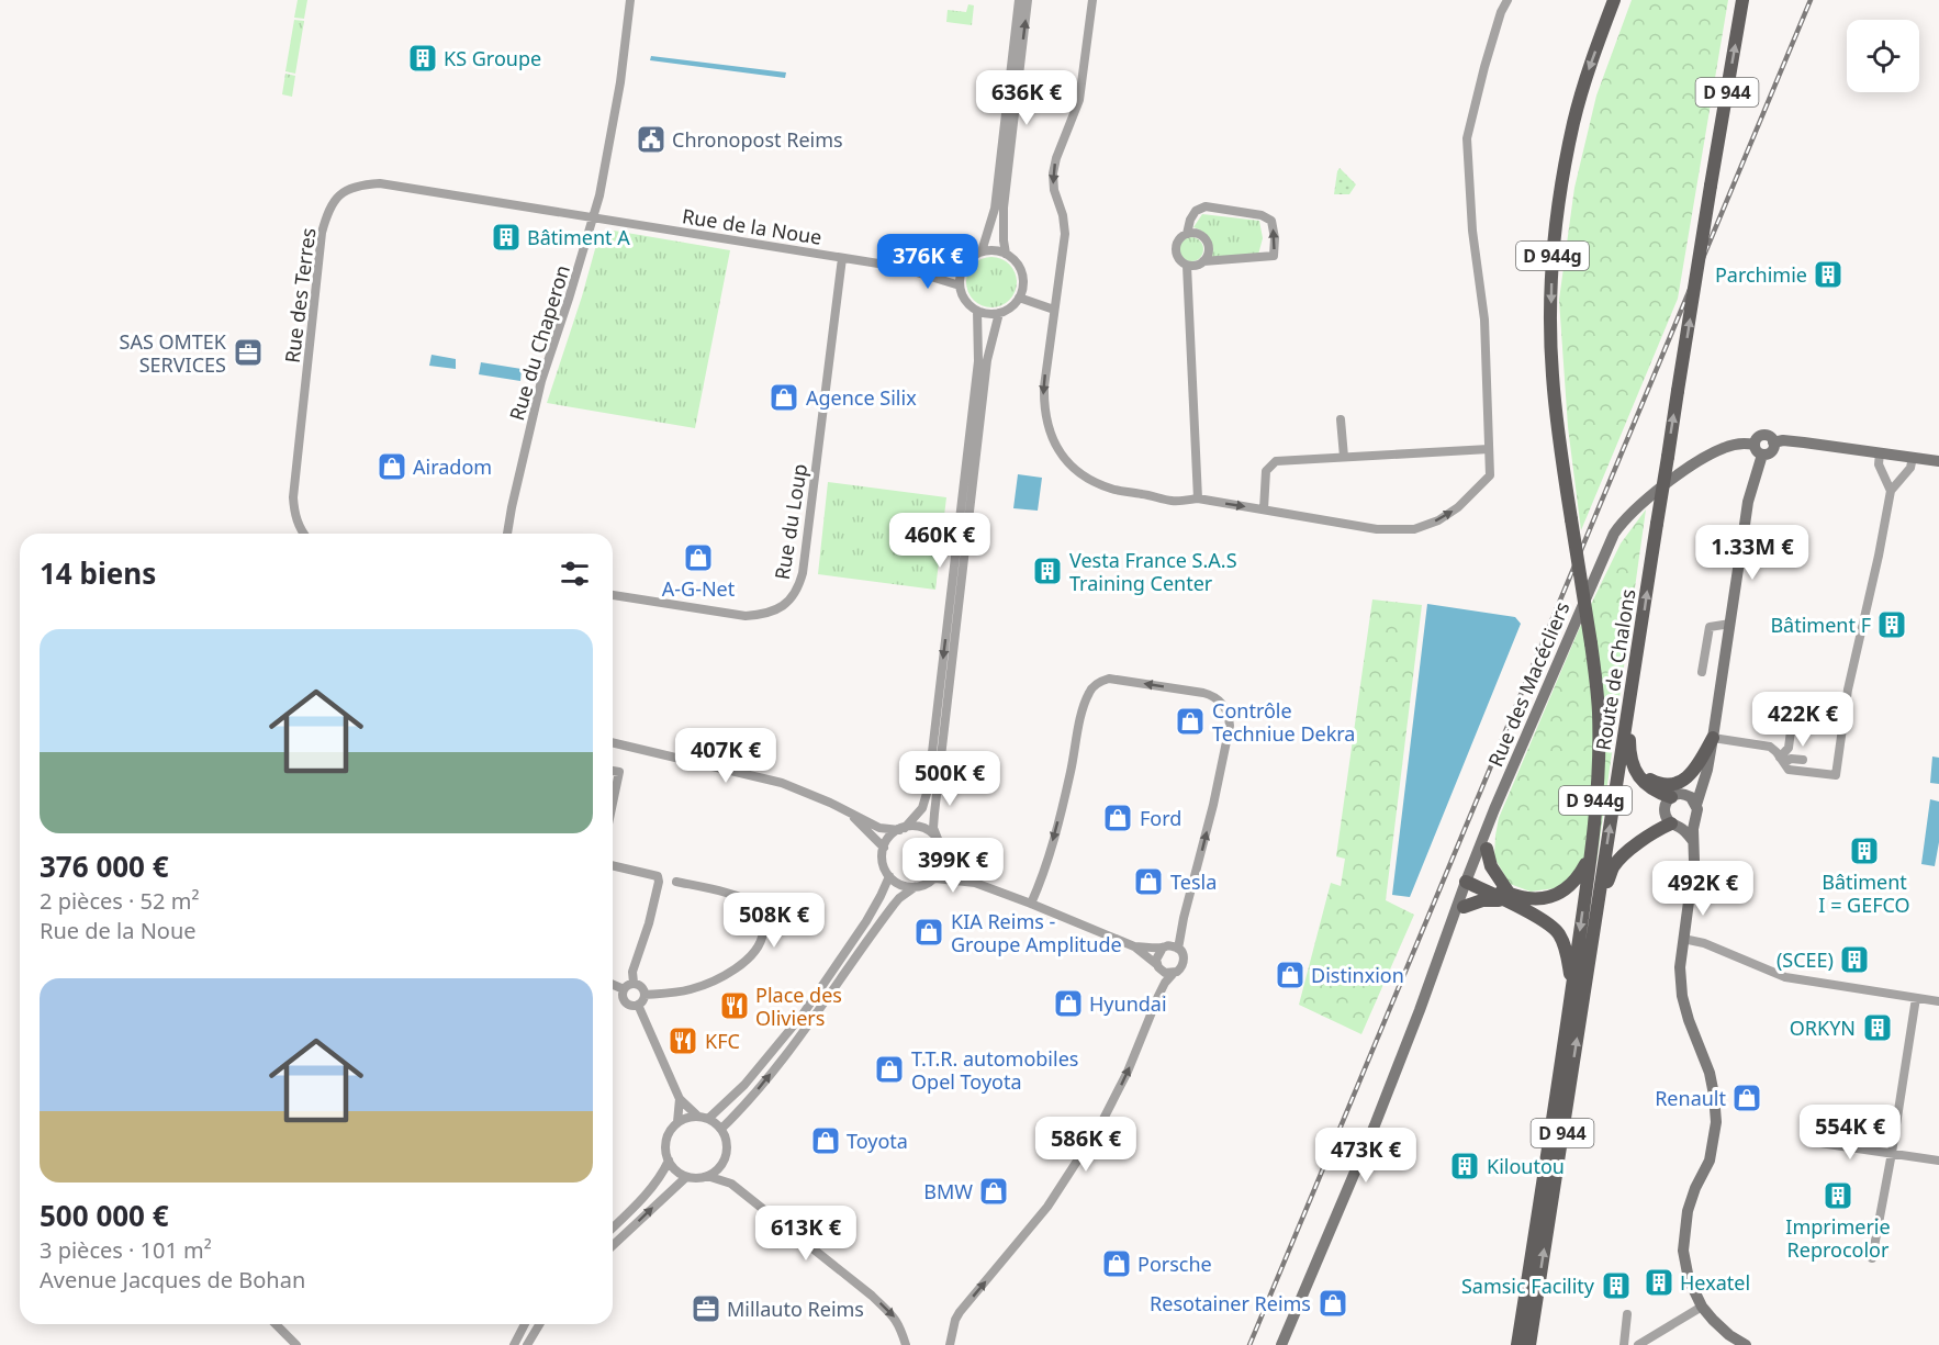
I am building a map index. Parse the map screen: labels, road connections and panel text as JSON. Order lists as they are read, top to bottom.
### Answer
{
  "streets": {
    "main road": ["D 944", "D 944g", "Route de Chalons"],
    "street": [
      "Rue de la Noue",
      "Rue des Terres",
      "Rue du Chaperon",
      "Rue du Loup",
      "Rue des Macécliers"
    ]
  },
  "crossings": [
    ["Rue de la Noue", "Rue des Terres"],
    ["Rue de la Noue", "Rue du Chaperon"],
    ["Rue de la Noue", "Rue du Loup"],
    ["Rue des Terres", "Rue du Chaperon"]
  ],
  "places": {
    "building": [
      "KS Groupe",
      "Bâtiment A",
      "Parchimie",
      "Vesta France S.A.S Training Center",
      "Bâtiment F",
      "Bâtiment I = GEFCO",
      "(SCEE)",
      "ORKYN",
      "Kiloutou",
      "Imprimerie Reprocolor",
      "Hexatel",
      "Samsic Facility"
    ],
    "public building": ["Chronopost Reims"],
    "office": ["SAS OMTEK SERVICES", "Millauto Reims"],
    "shop": [
      "Agence Silix",
      "Airadom",
      "A-G-Net",
      "Contrôle Techniue Dekra",
      "Ford",
      "Tesla",
      "KIA Reims - Groupe Amplitude",
      "Distinxion",
      "Hyundai",
      "T.T.R. automobiles Opel Toyota",
      "Renault",
      "Toyota",
      "BMW",
      "Porsche",
      "Resotainer Reims"
    ],
    "restaurant": ["Place des Oliviers", "KFC"]
  },
  "page": {
    "price": [
      "636K €",
      "376K €",
      "460K €",
      "1.33M €",
      "422K €",
      "407K €",
      "500K €",
      "399K €",
      "492K €",
      "508K €",
      "554K €",
      "586K €",
      "473K €",
      "613K €"
    ],
    "heading": "14 biens",
    "list": [
      {
        "name": "376 000 €",
        "note": "2 pièces · 52 m² · Rue de la Noue"
      },
      {
        "name": "500 000 €",
        "note": "3 pièces · 101 m² · Avenue Jacques de Bohan"
      }
    ]
  }
}
